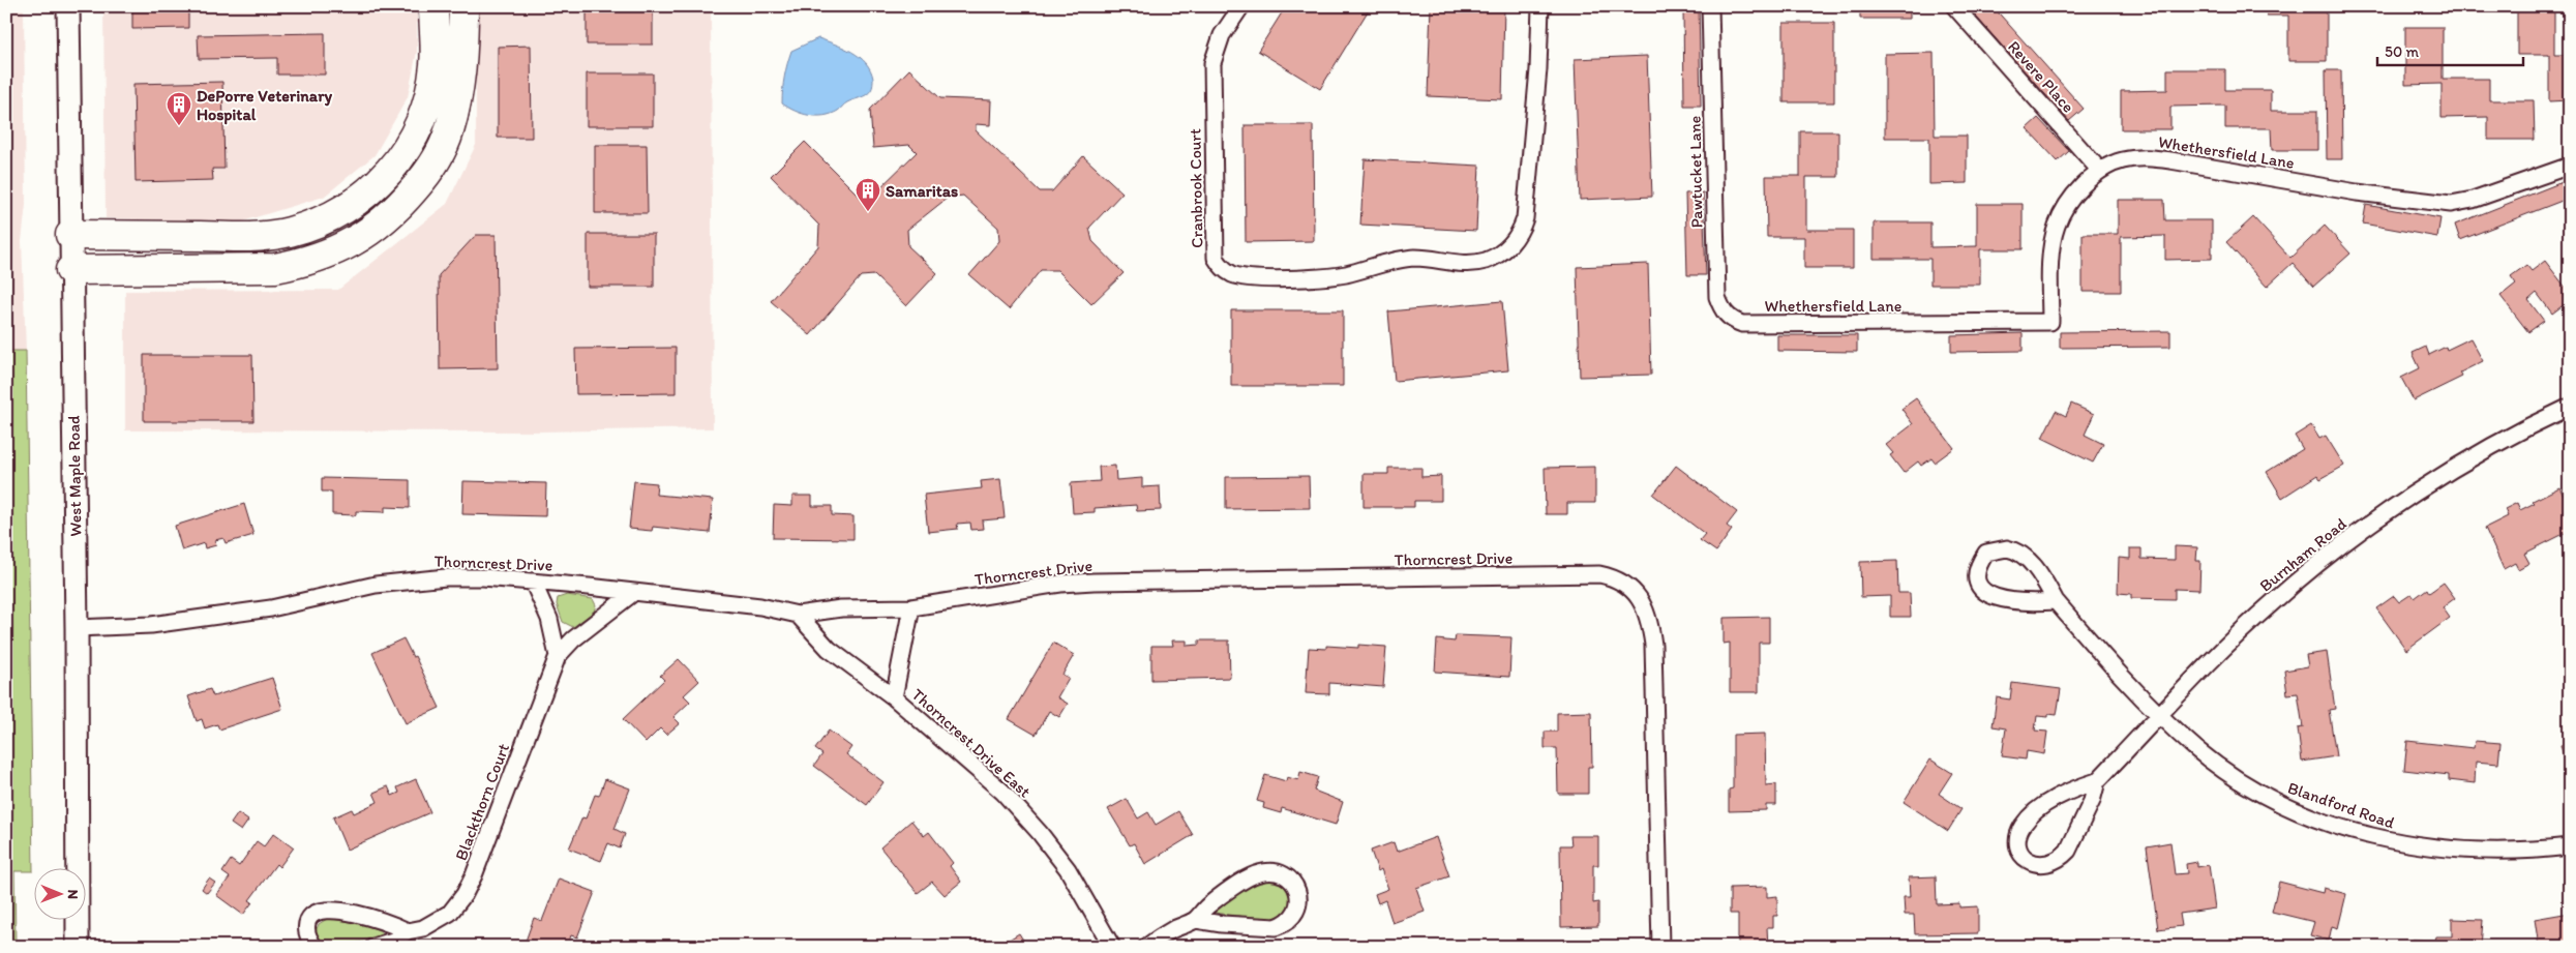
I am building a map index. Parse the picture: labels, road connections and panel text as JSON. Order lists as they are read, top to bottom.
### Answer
{
  "streets": {
    "main road": ["West Maple Road"],
    "street": [
      "Revere Place",
      "Whethersfield Lane",
      "Pawtucket Lane",
      "Cranbrook Court",
      "Burnham Road",
      "Thorncrest Drive",
      "Thorncrest Drive East",
      "Blackthorn Court",
      "Blandford Road"
    ]
  },
  "crossings": [
    ["Revere Place", "Whethersfield Lane"],
    ["Whethersfield Lane", "Pawtucket Lane"],
    ["West Maple Road", "Thorncrest Drive"],
    ["Burnham Road", "Blandford Road"],
    ["Thorncrest Drive", "Thorncrest Drive East"],
    ["Thorncrest Drive", "Blackthorn Court"]
  ],
  "places": {
    "building": ["DePorre Veterinary Hospital", "Samaritas"]
  },
  "scale_bar": "50 m",
  "north": "right"
}
